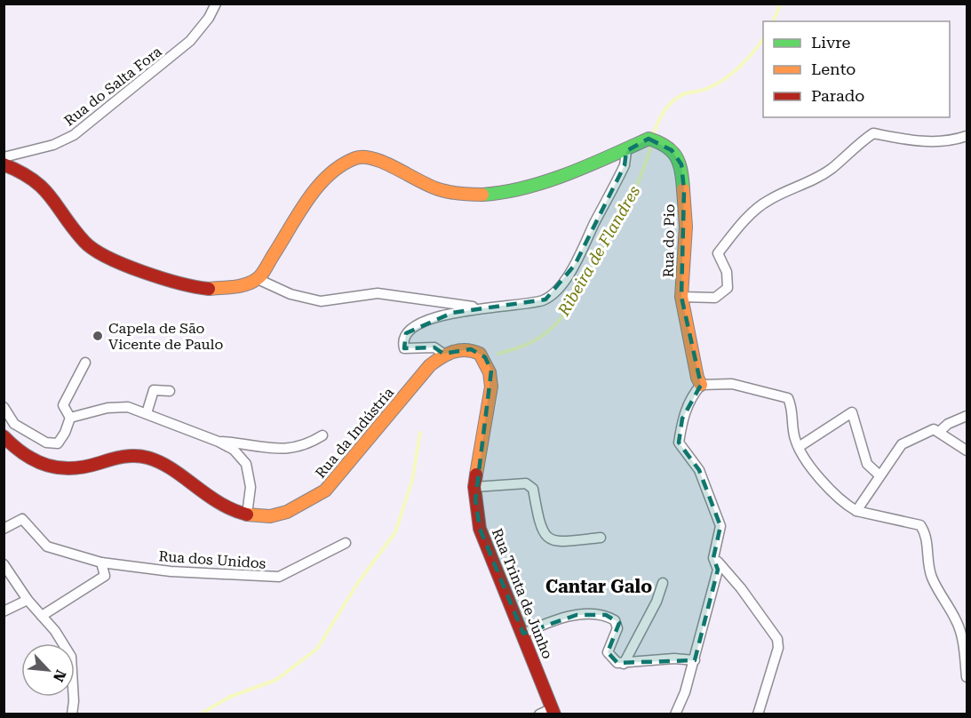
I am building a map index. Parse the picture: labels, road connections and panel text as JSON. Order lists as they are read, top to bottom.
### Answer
{
  "streets": {
    "street": [
      "Rua do Salta Fora",
      "Rua do Pio",
      "Rua da Indústria",
      "Rua dos Unidos",
      "Rua Trinta de Junho"
    ]
  },
  "crossings": [
    ["Rua da Indústria", "Rua Trinta de Junho"]
  ],
  "districts": ["Cantar Galo"],
  "water": ["Ribeira de Flandres"],
  "places": ["Capela de São Vicente de Paulo"],
  "legend": ["Livre", "Lento", "Parado"],
  "north": "bottom right"
}
